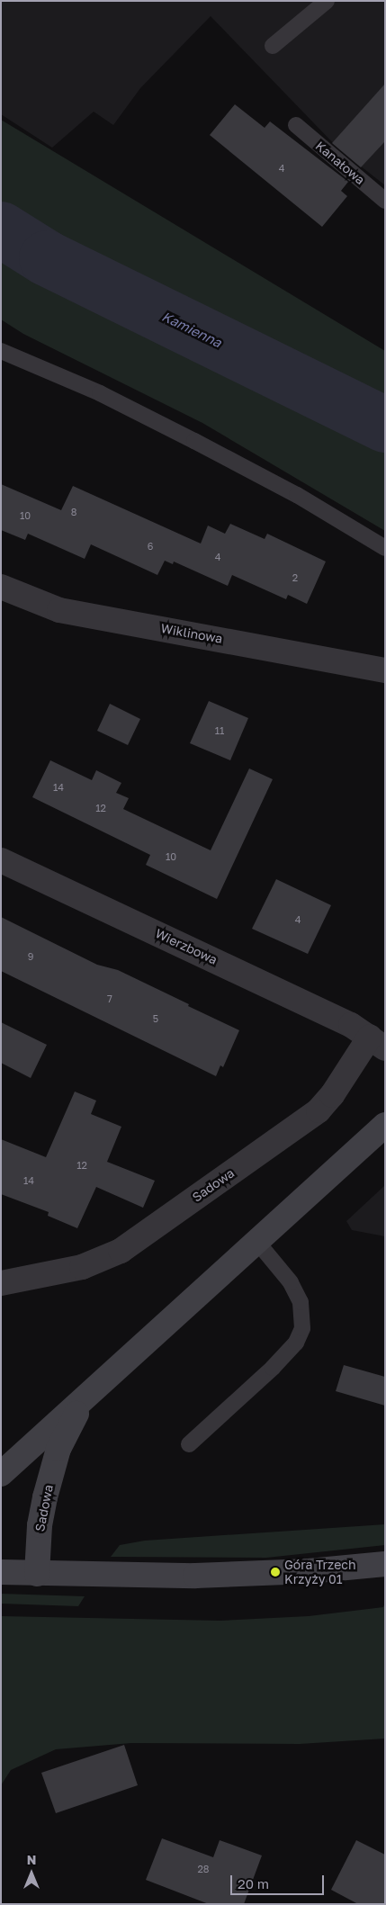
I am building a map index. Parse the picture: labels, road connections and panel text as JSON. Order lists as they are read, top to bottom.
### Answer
{
  "streets": {
    "street": ["Wiklinowa", "Wierzbowa", "Sadowa"],
    "lane": ["Kanałowa"]
  },
  "crossings": [
    ["Wierzbowa", "Sadowa"]
  ],
  "water": ["Kamienna"],
  "places": ["Góra Trzech Krzyży 01"],
  "house_numbers": [
    "4",
    "8",
    "10",
    "6",
    "4",
    "2",
    "11",
    "14",
    "12",
    "10",
    "4",
    "9",
    "7",
    "5",
    "12",
    "14",
    "28"
  ],
  "scale_bar": "20 m",
  "north": "top"
}
